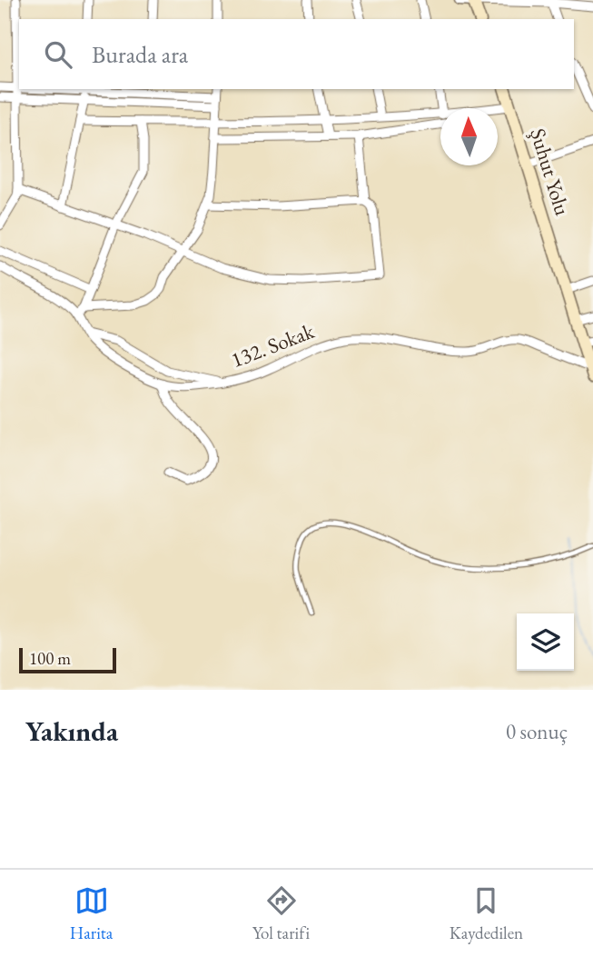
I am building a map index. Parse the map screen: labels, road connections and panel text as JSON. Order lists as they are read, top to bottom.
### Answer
{
  "streets": {
    "main road": ["Şuhut Yolu"],
    "street": ["132. Sokak"]
  },
  "crossings": [
    ["Şuhut Yolu", "132. Sokak"]
  ],
  "scale_bar": "100 m",
  "north": "top",
  "page": {
    "search": "Burada ara",
    "scale": "100 m",
    "heading": ["Yakında", "0 sonuç"],
    "nav": ["Harita", "Yol tarifi", "Kaydedilen"]
  }
}
